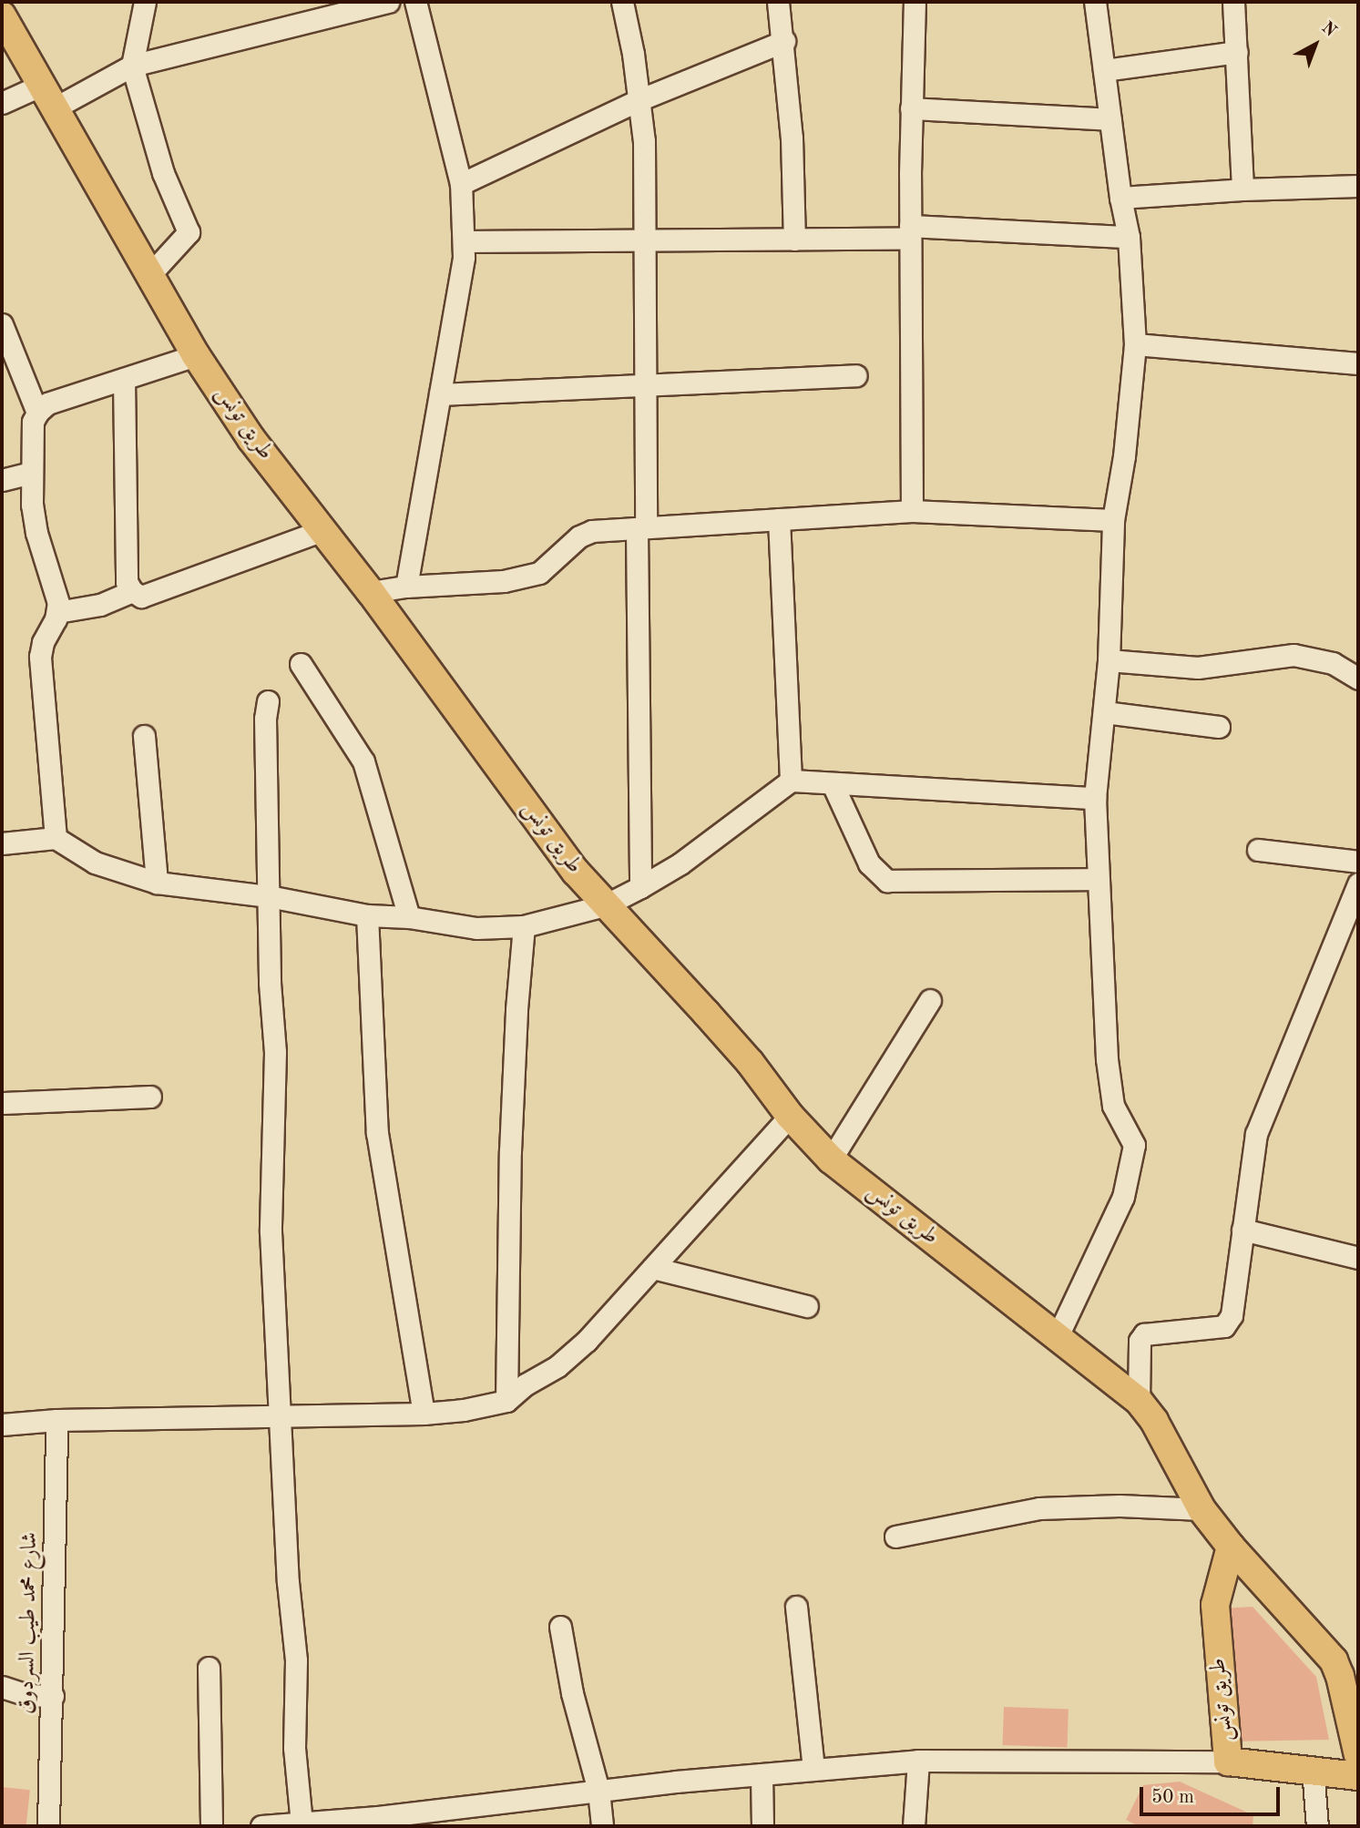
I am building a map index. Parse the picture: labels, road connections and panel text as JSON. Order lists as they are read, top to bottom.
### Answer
{
  "streets": {
    "main road": ["طريق تونس"],
    "street": ["شارع محمد طيب السردوق"]
  },
  "scale_bar": "50 m",
  "north": "top right"
}
